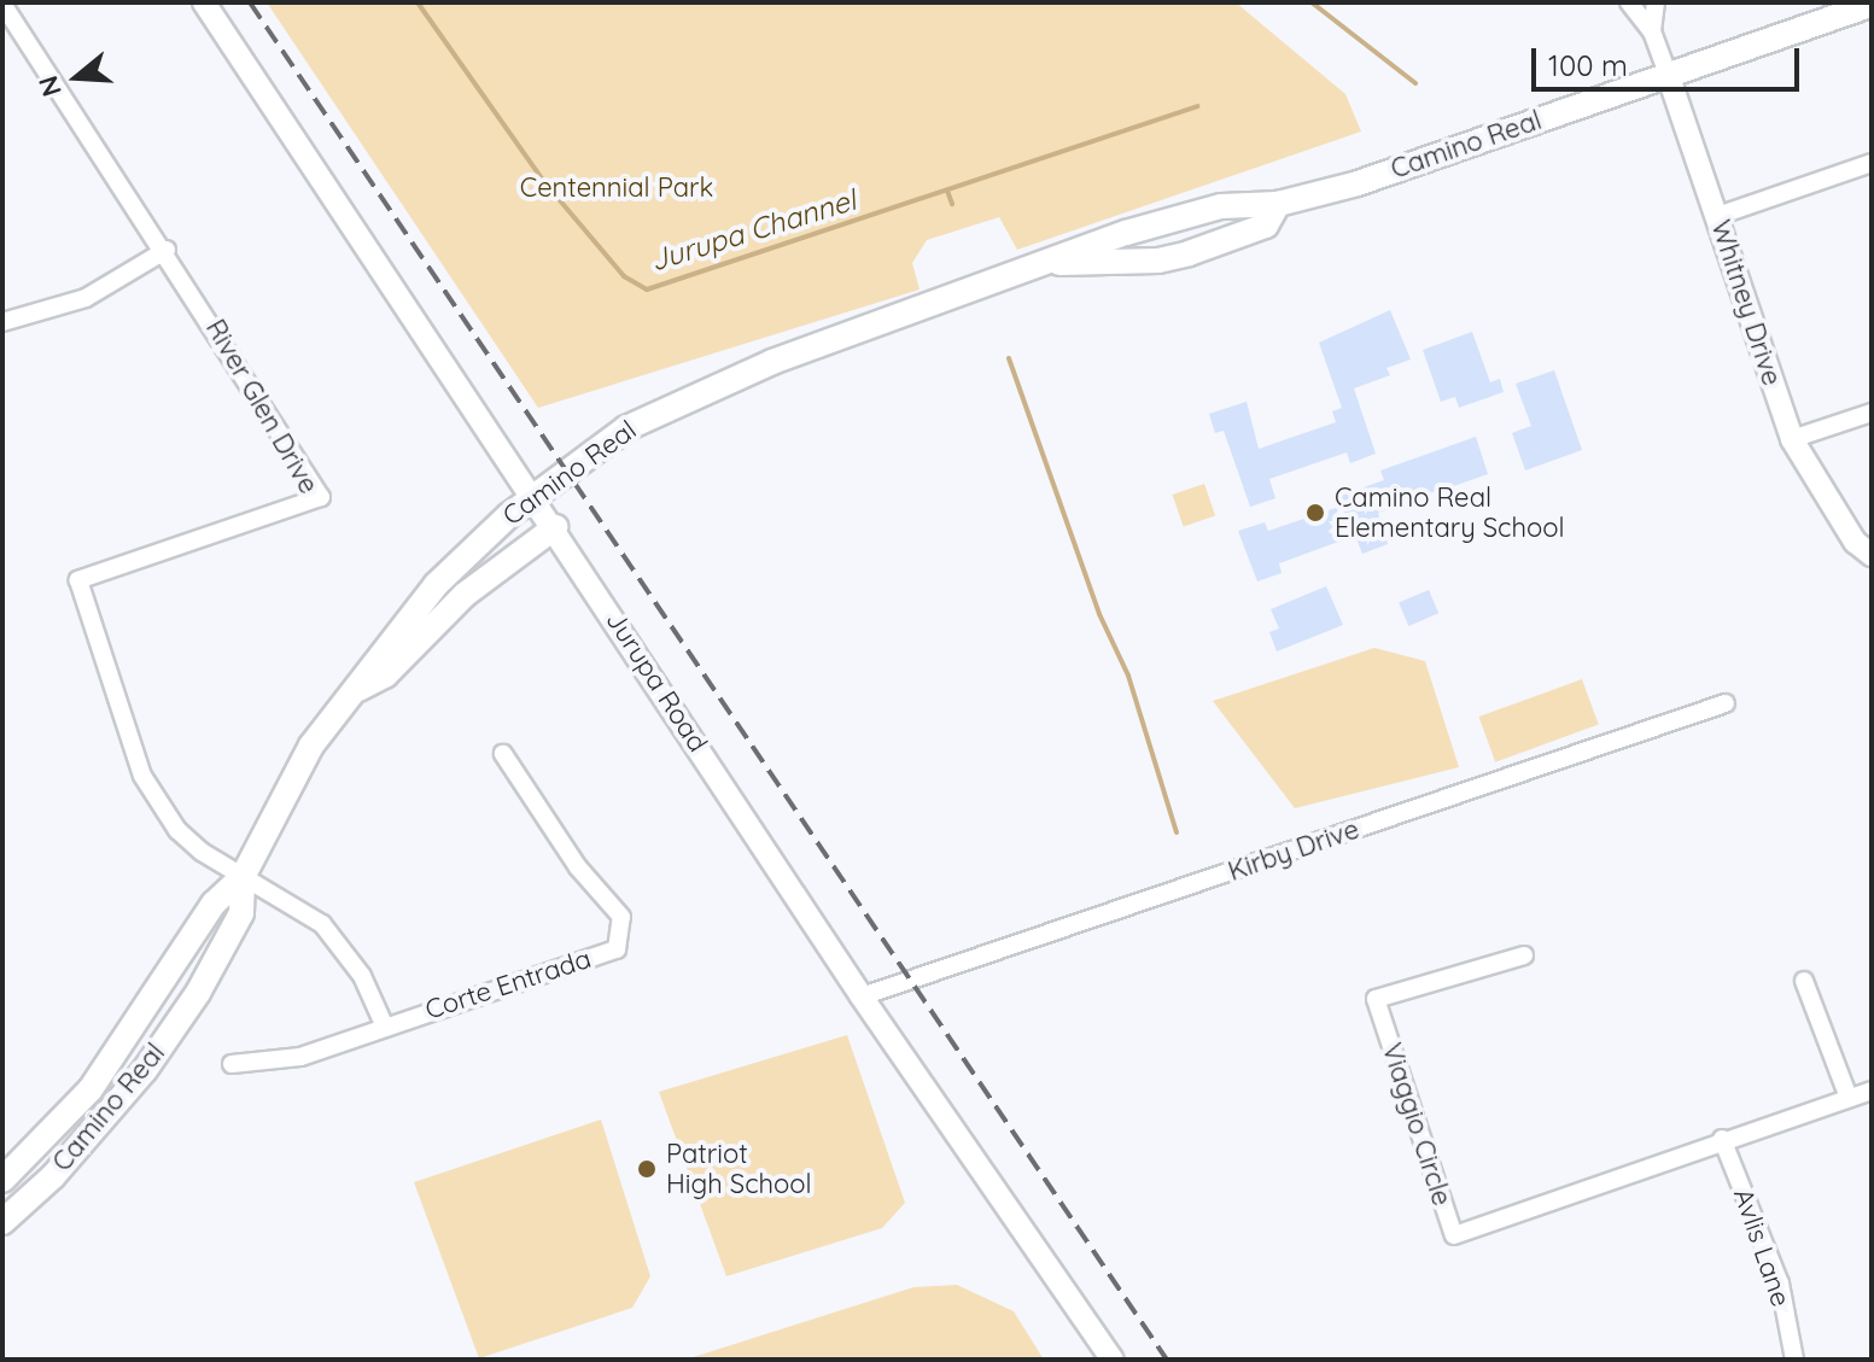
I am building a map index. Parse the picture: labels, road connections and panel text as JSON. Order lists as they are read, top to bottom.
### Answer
{
  "streets": {
    "main road": ["Camino Real"],
    "street": [
      "Whitney Drive",
      "River Glen Drive",
      "Jurupa Road",
      "Kirby Drive",
      "Corte Entrada",
      "Viaggio Circle",
      "Avlis Lane"
    ]
  },
  "crossings": [
    ["Camino Real", "Whitney Drive"],
    ["Camino Real", "River Glen Drive"],
    ["Camino Real", "Jurupa Road"],
    ["Jurupa Road", "Kirby Drive"],
    ["Viaggio Circle", "Avlis Lane"]
  ],
  "water": ["Jurupa Channel"],
  "parks": ["Centennial Park"],
  "places": ["Camino Real Elementary School", "Patriot High School"],
  "scale_bar": "100 m",
  "north": "left"
}
